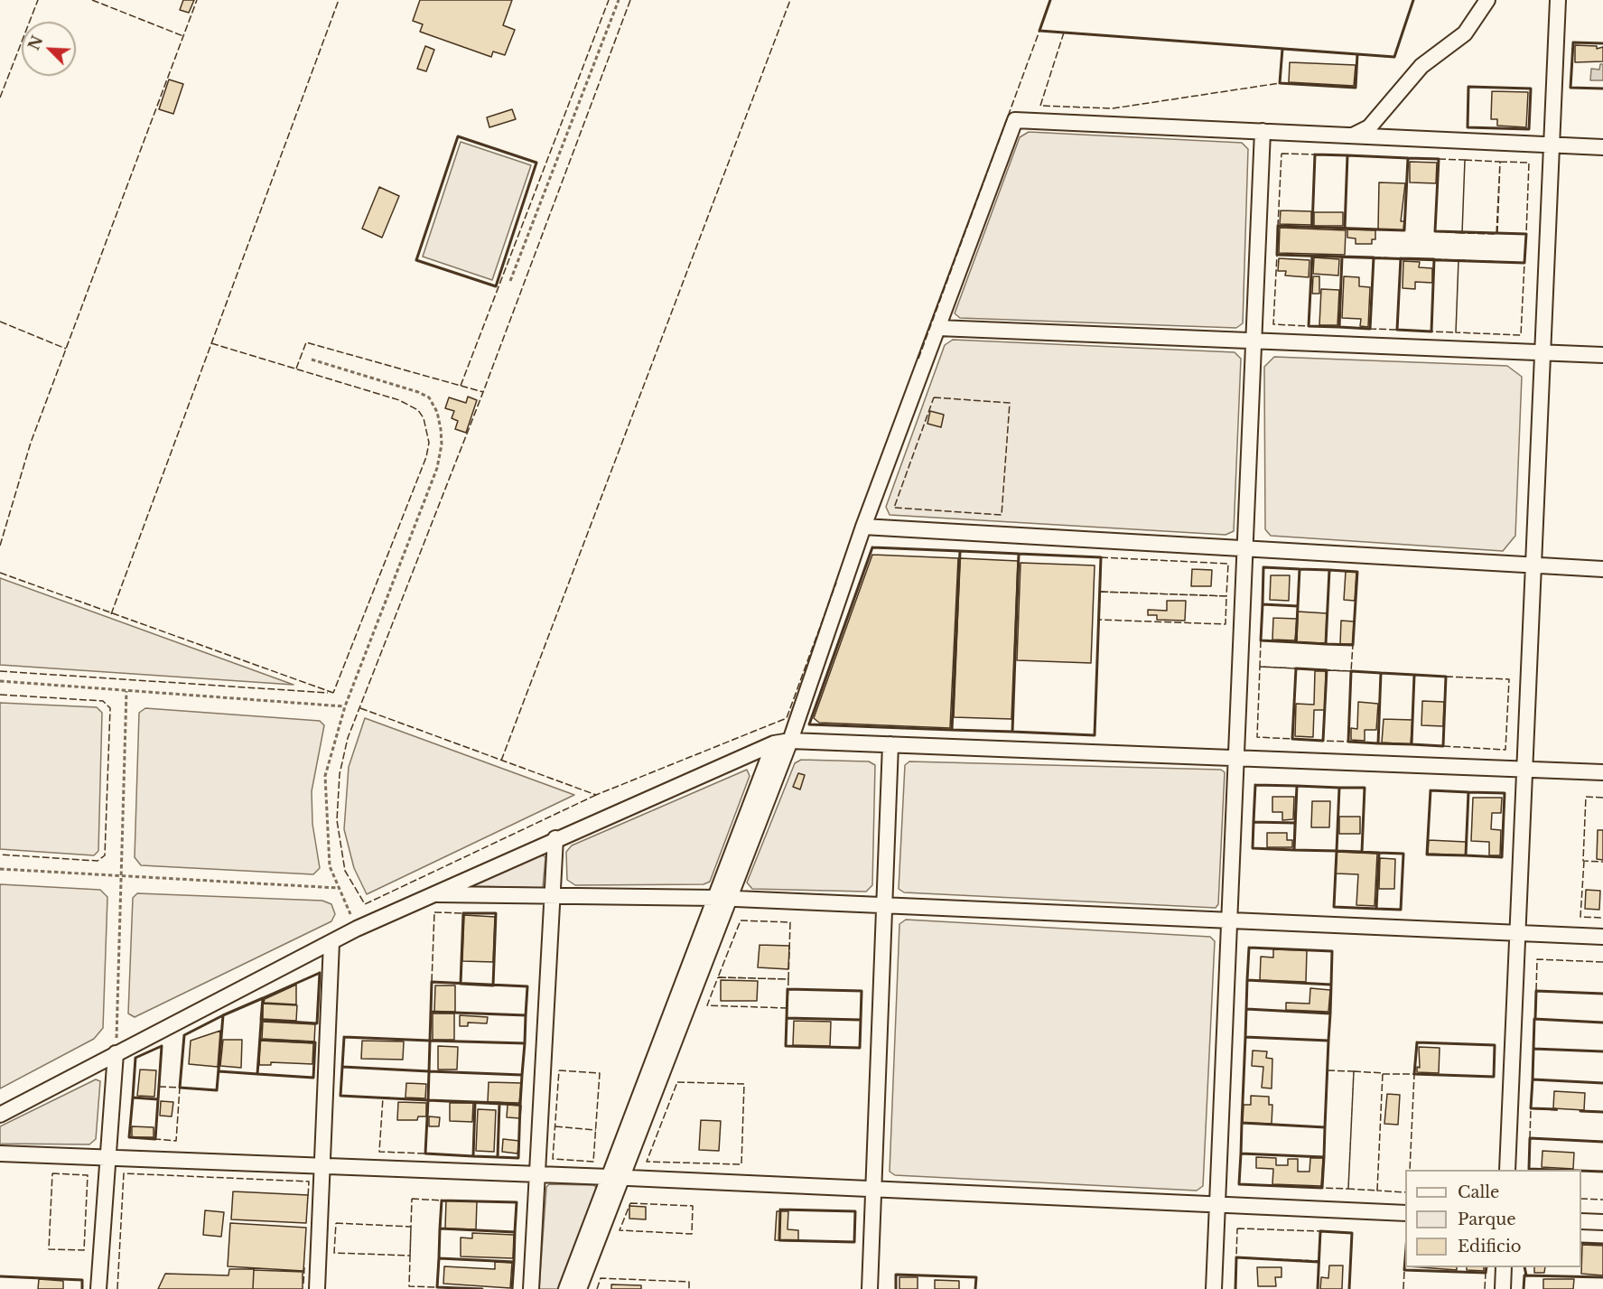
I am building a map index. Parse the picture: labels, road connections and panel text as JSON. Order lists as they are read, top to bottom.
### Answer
{
  "legend": ["Calle", "Parque", "Edificio"],
  "north": "top left"
}
